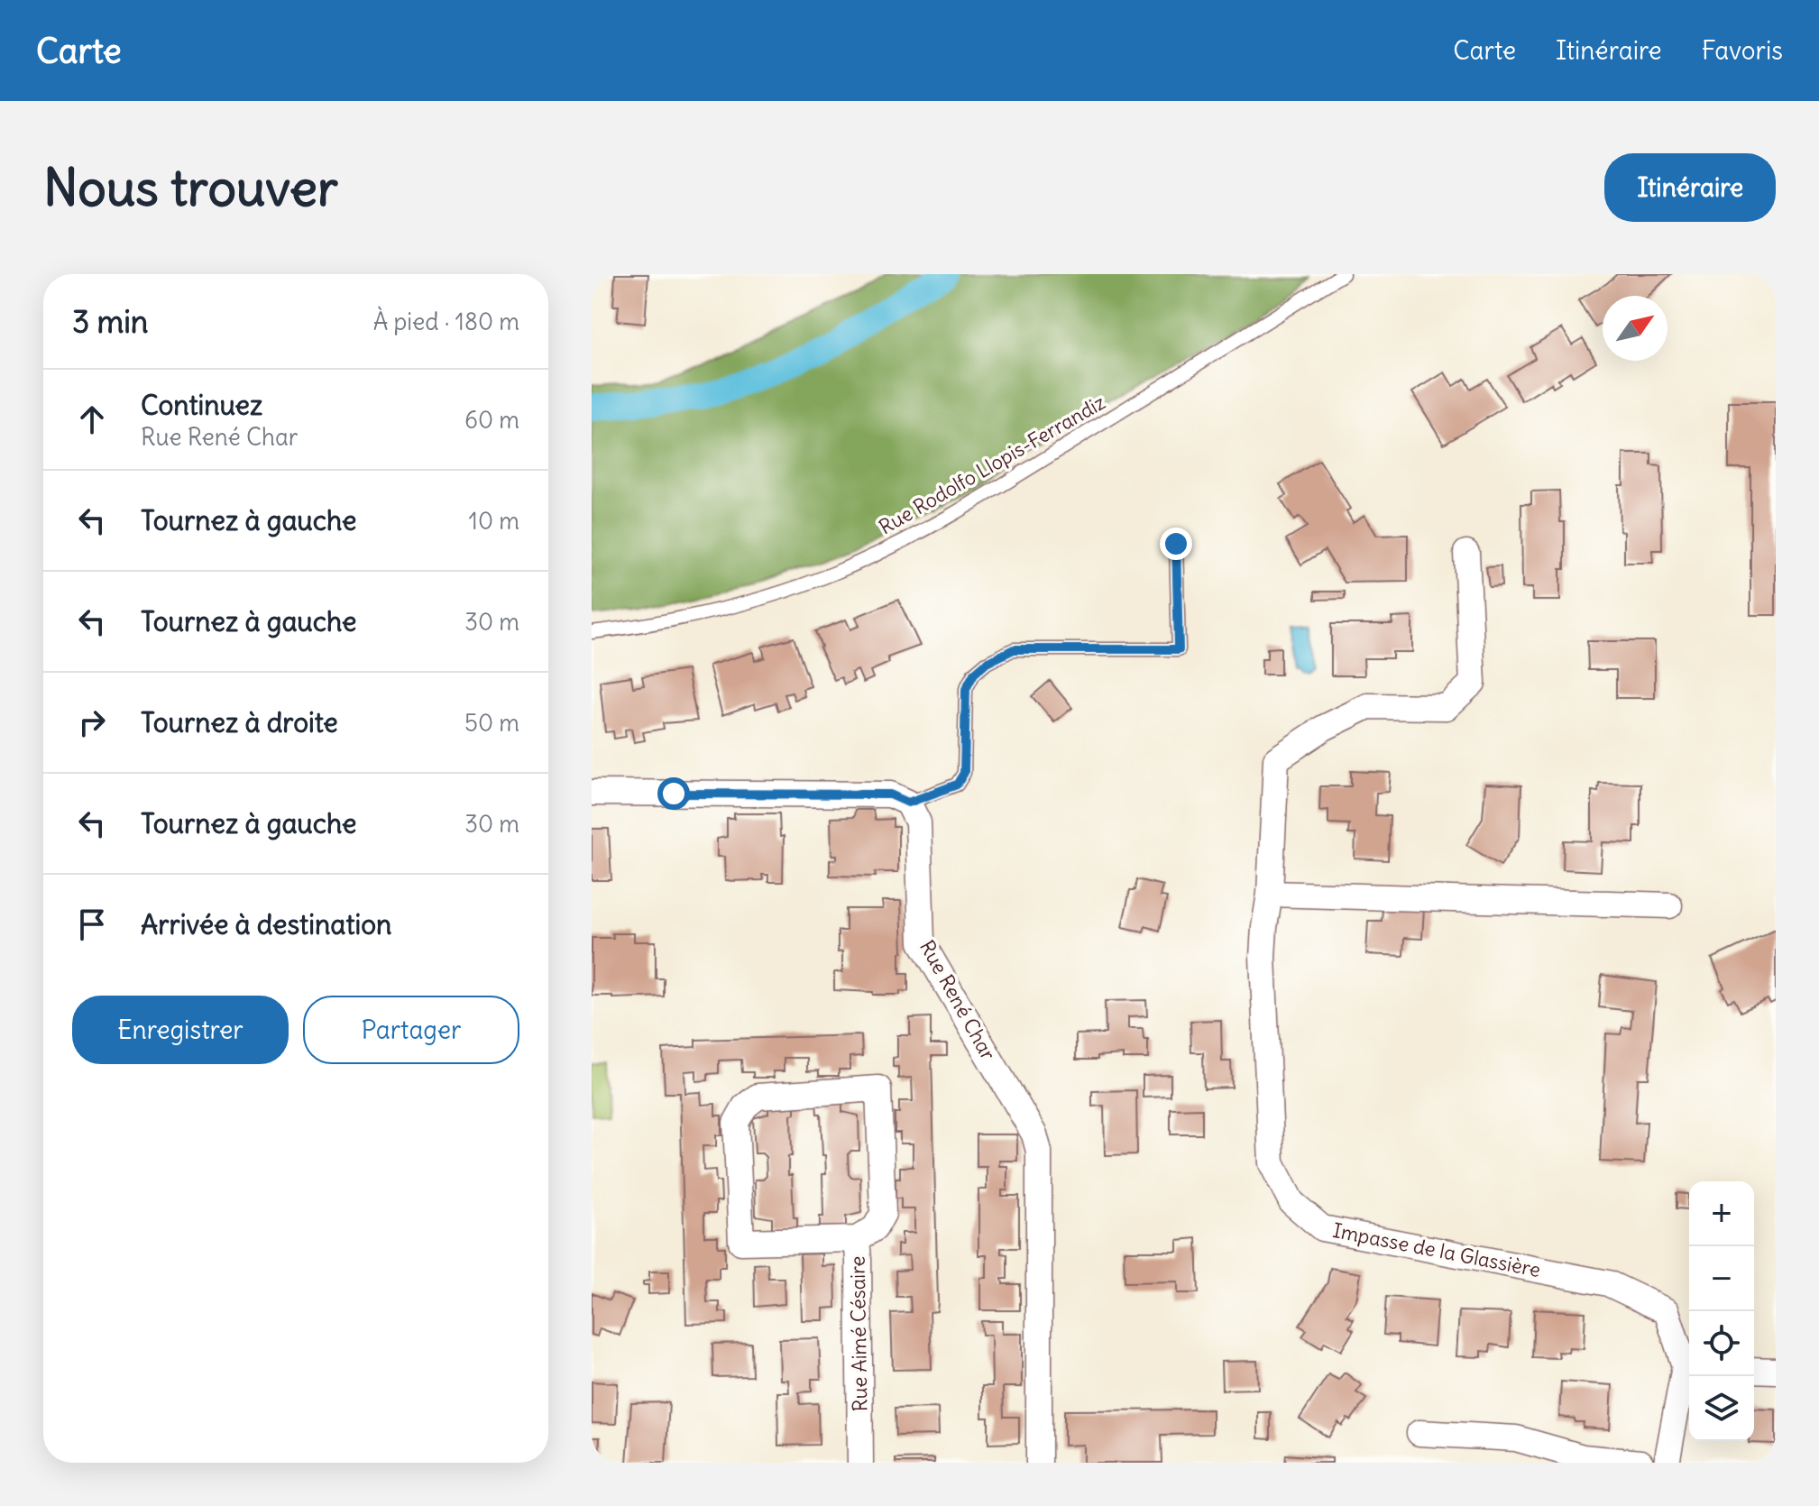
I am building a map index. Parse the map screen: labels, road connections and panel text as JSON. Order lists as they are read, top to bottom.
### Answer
{
  "streets": {
    "street": ["Rue René Char", "Impasse de la Glassière", "Rue Aimé Césaire"],
    "lane": ["Rue Rodolfo Llopis-Ferrandiz"]
  },
  "north": "top right",
  "page": {
    "header": "Carte",
    "nav": ["Carte", "Itinéraire", "Favoris"],
    "buttons": [
      "Itinéraire",
      ["Enregistrer", "Partager"]
    ],
    "title": "Nous trouver",
    "heading": ["3 min", "À pied · 180 m"],
    "list": [
      ["Continuez", "Rue René Char", "60 m"],
      ["Tournez à gauche", "10 m"],
      ["Tournez à gauche", "30 m"],
      ["Tournez à droite", "50 m"],
      ["Tournez à gauche", "30 m"],
      "Arrivée à destination"
    ],
    "map_buttons": ["+", "−"]
  }
}
